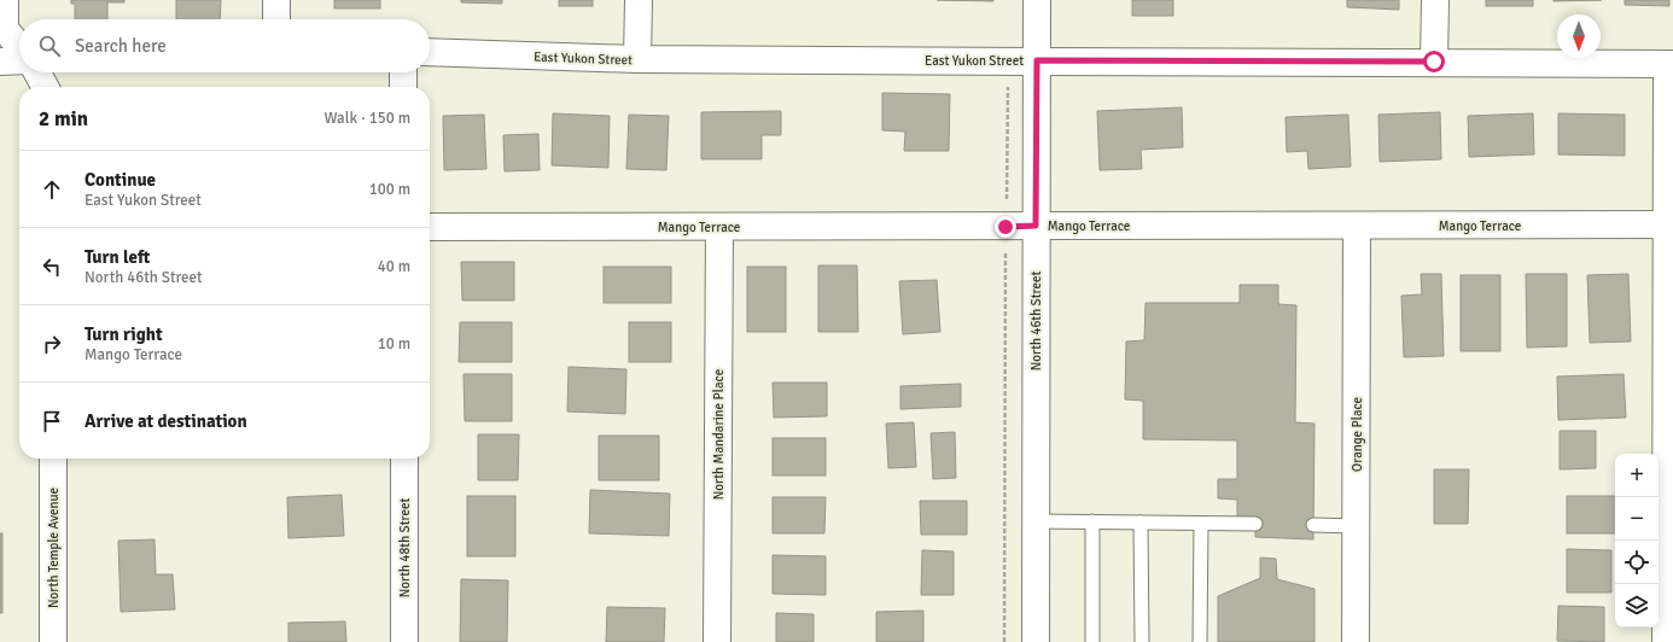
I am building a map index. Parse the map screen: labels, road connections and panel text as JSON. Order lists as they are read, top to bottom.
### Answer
{
  "streets": {
    "street": [
      "East Yukon Street",
      "Mango Terrace",
      "North 46th Street",
      "North Mandarine Place",
      "Orange Place",
      "North Temple Avenue",
      "North 48th Street"
    ]
  },
  "crossings": [
    ["East Yukon Street", "North 46th Street"],
    ["Mango Terrace", "North 46th Street"],
    ["Mango Terrace", "North Mandarine Place"],
    ["Mango Terrace", "Orange Place"]
  ],
  "north": "bottom",
  "page": {
    "search": "Search here",
    "heading": ["2 min", "Walk · 150 m"],
    "list": [
      ["Continue", "East Yukon Street", "100 m"],
      ["Turn left", "North 46th Street", "40 m"],
      ["Turn right", "Mango Terrace", "10 m"],
      "Arrive at destination"
    ],
    "map_buttons": ["+", "−"]
  }
}
